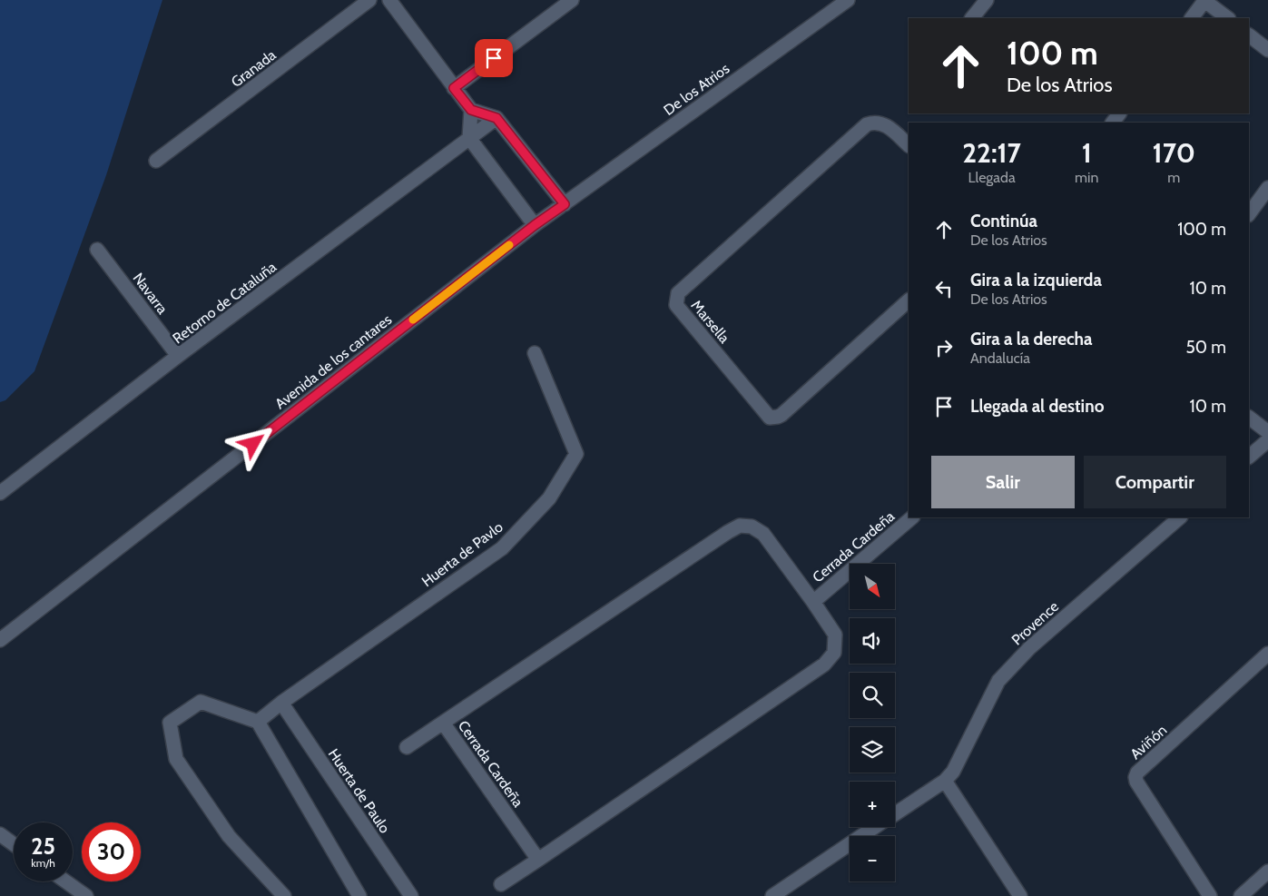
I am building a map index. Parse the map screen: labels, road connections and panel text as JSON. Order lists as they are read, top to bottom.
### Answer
{
  "streets": {
    "street": [
      "Granada",
      "De los Atrios",
      "Navarra",
      "Retorno de Cataluña",
      "Marsella",
      "Avenida de los cantares",
      "Cerrada Cardeña",
      "Huerta de Pavlo",
      "Provence",
      "Aviñón",
      "Huerta de Paulo"
    ]
  },
  "crossings": [
    ["De los Atrios", "Avenida de los cantares"],
    ["Navarra", "Retorno de Cataluña"],
    ["Huerta de Pavlo", "Huerta de Paulo"]
  ],
  "north": "bottom right",
  "page": {
    "turn": ["100 m", "De los Atrios"],
    "eta": [
      "22:17",
      "Llegada",
      "1",
      "min",
      "170",
      "m"
    ],
    "list": [
      {
        "name": "Continúa",
        "note": "De los Atrios",
        "value": "100 m"
      },
      {
        "name": "Gira a la izquierda",
        "note": "De los Atrios",
        "value": "10 m"
      },
      {
        "name": "Gira a la derecha",
        "note": "Andalucía",
        "value": "50 m"
      },
      {
        "name": "Llegada al destino",
        "value": "10 m"
      }
    ],
    "buttons": ["Salir", "Compartir"],
    "map_buttons": ["+", "−"],
    "speed": "25 km/h",
    "limit": "30"
  }
}
